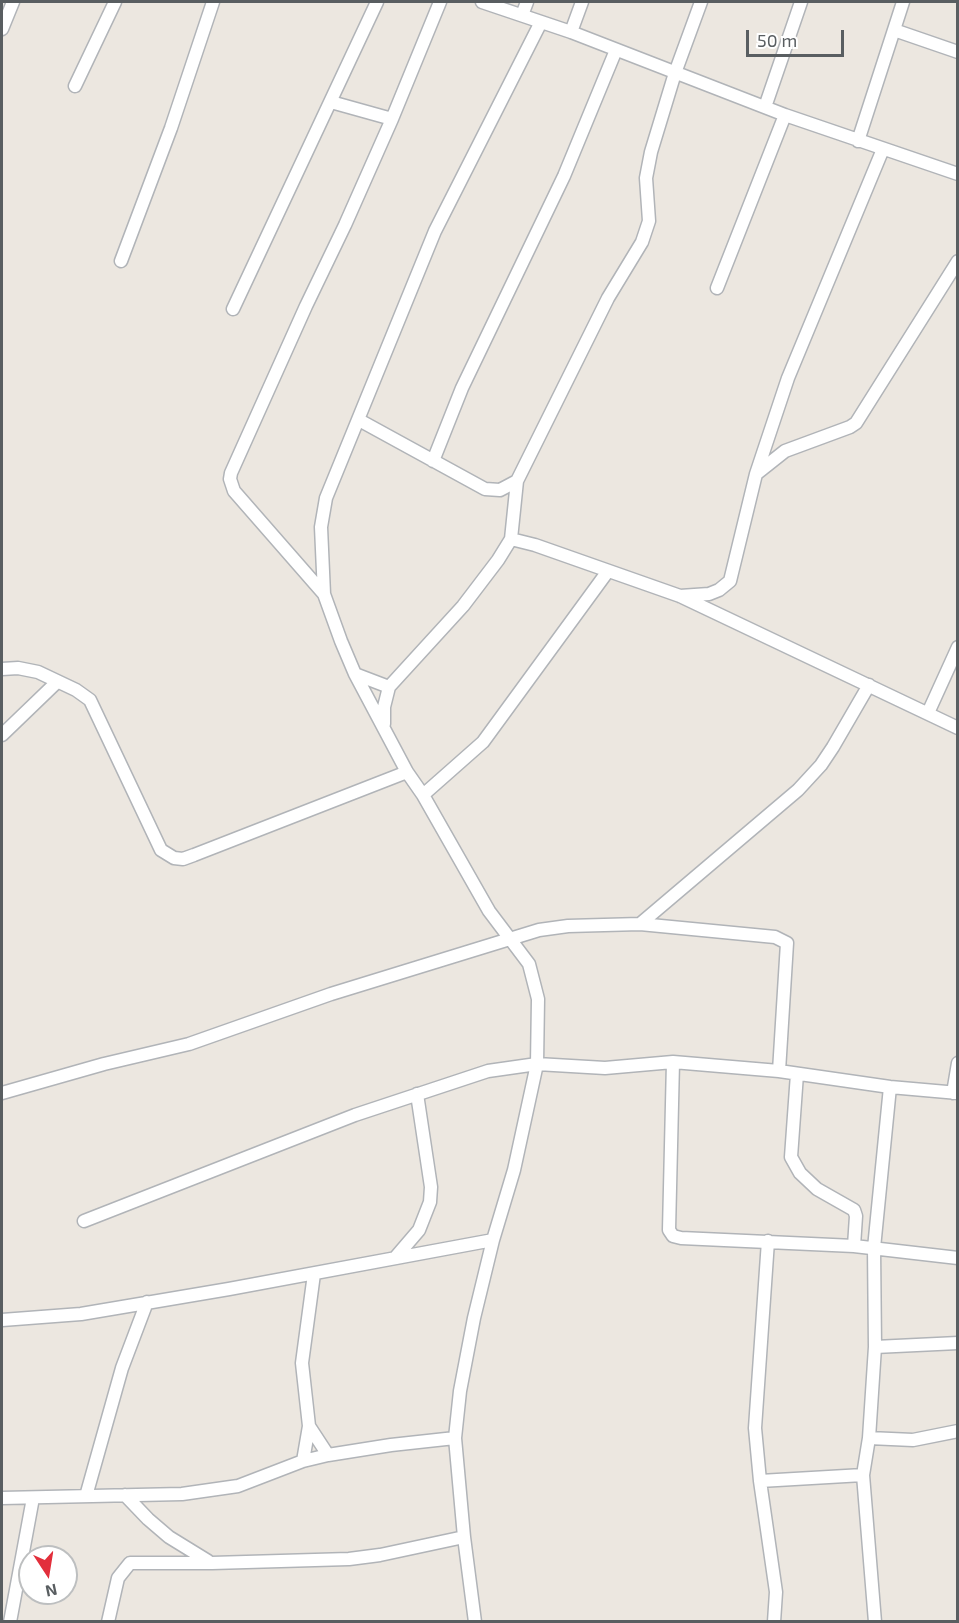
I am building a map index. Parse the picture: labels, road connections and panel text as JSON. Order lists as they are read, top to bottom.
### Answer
{
  "scale_bar": "50 m",
  "north": "bottom"
}
